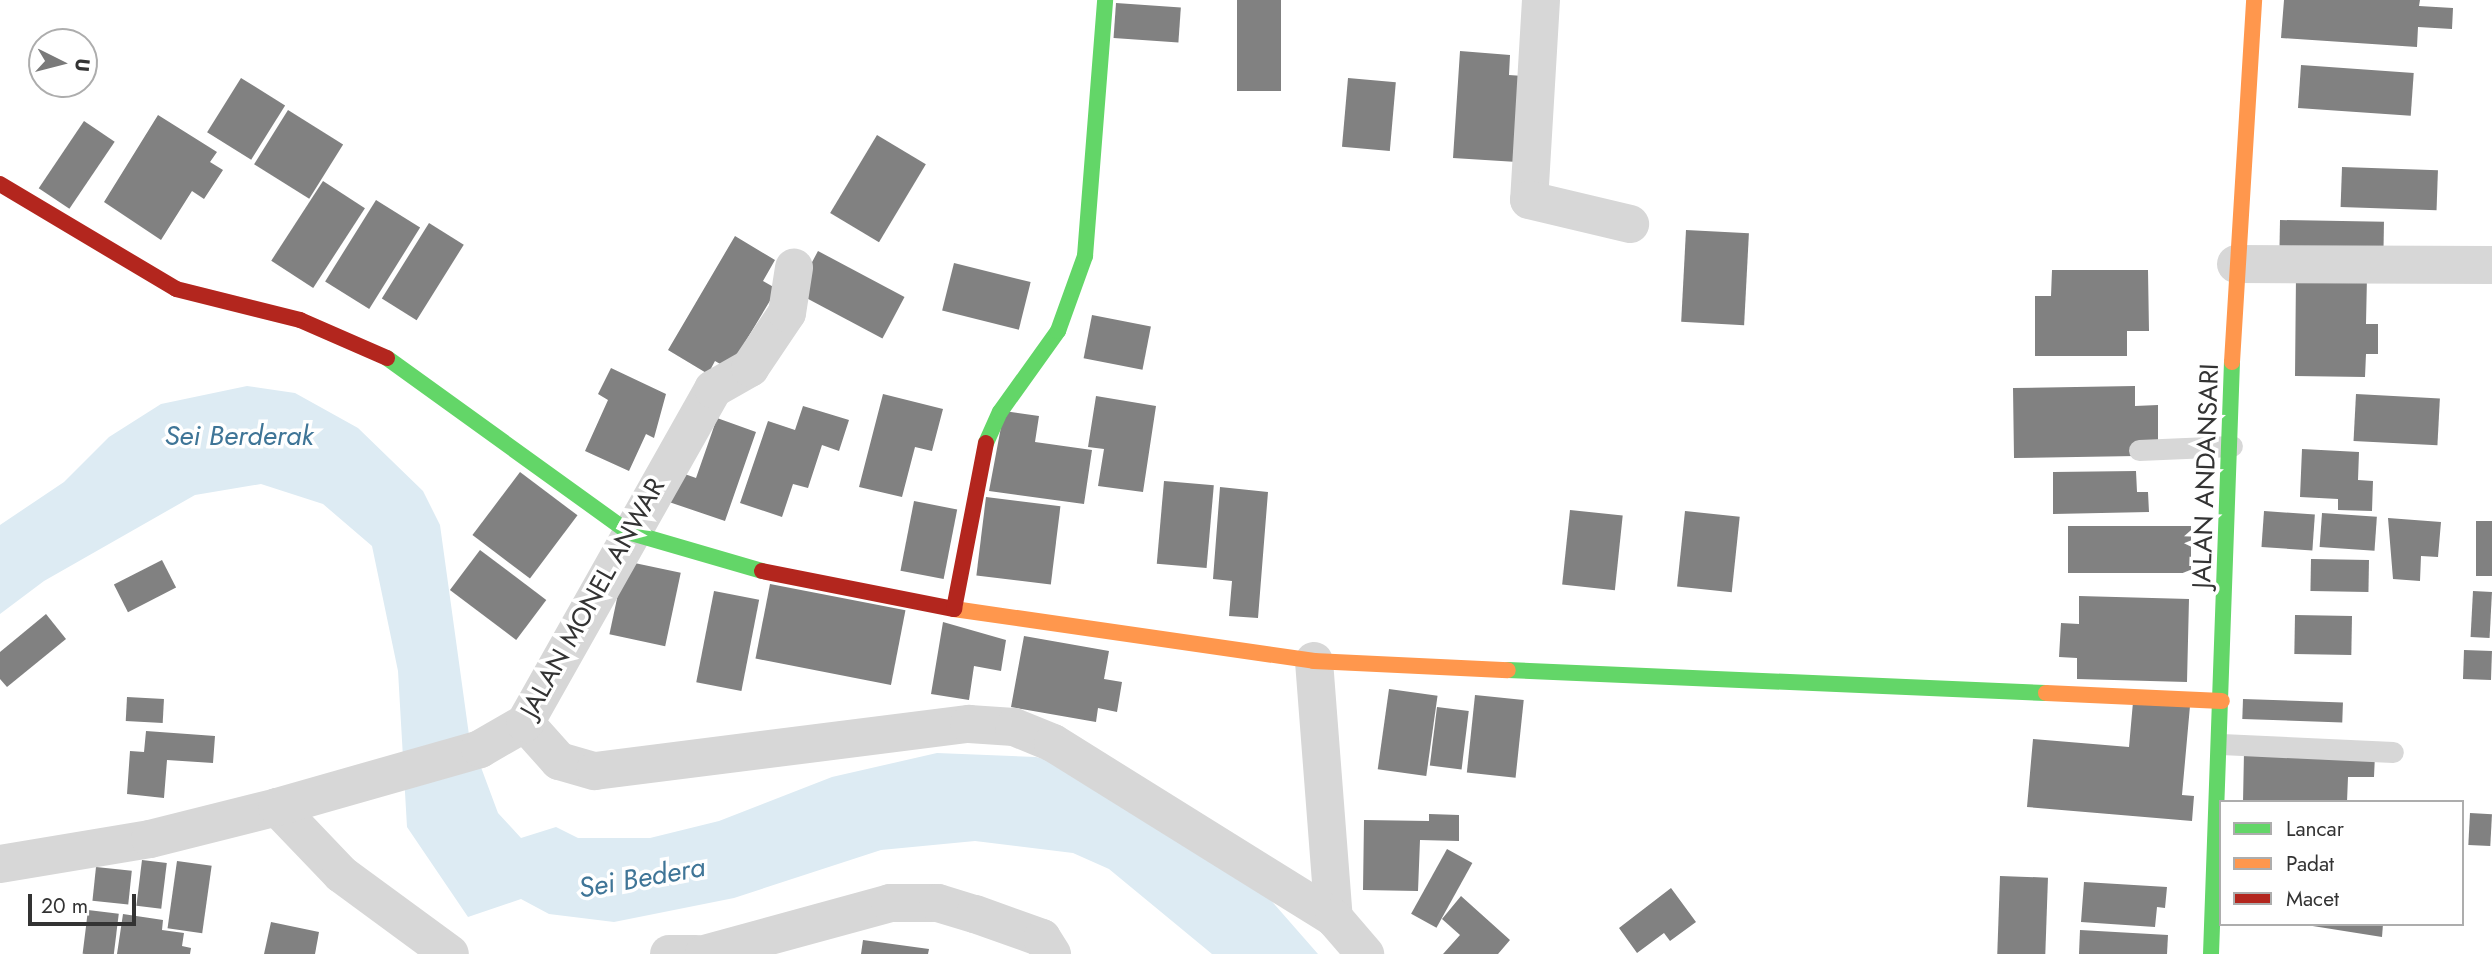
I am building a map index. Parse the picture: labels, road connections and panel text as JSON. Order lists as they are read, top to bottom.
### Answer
{
  "streets": {
    "street": ["JALAN ANDANSARI", "JALAN MONEL ANWAR"]
  },
  "water": ["Sei Berderak", "Sei Bedera"],
  "legend": ["Lancar", "Padat", "Macet"],
  "scale_bar": "20 m",
  "north": "right"
}
